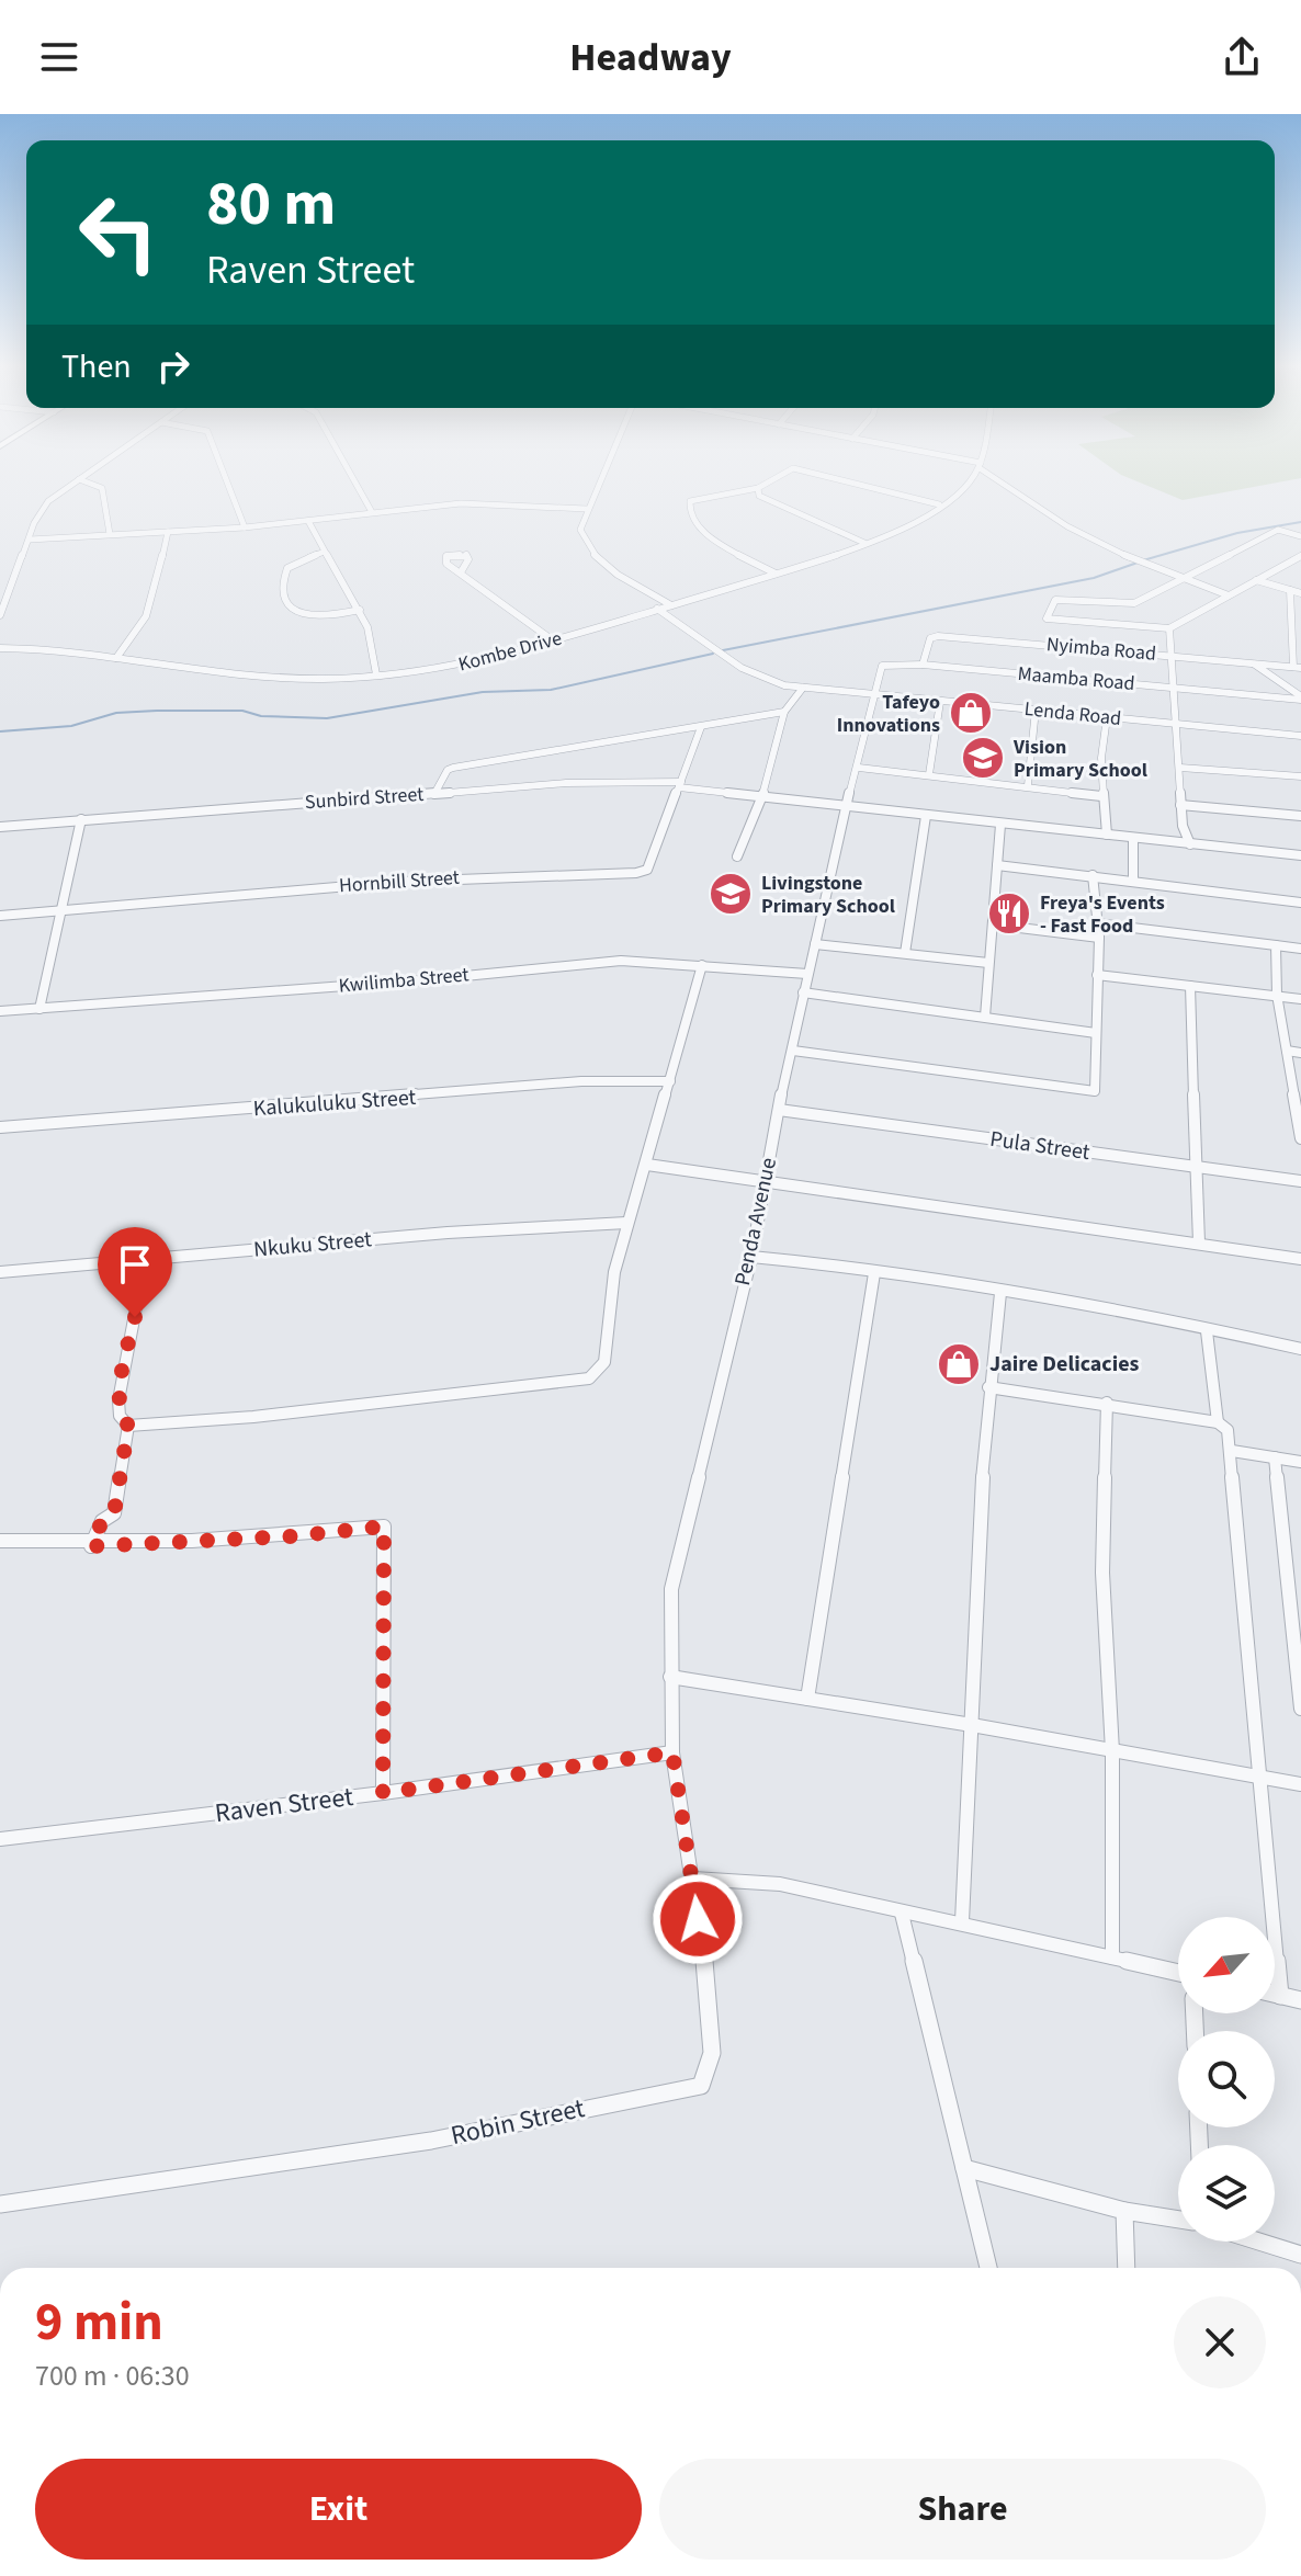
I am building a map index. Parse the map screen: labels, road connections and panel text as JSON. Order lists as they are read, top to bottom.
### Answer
{
  "streets": {
    "street": [
      "Nyimba Road",
      "Kombe Drive",
      "Maamba Road",
      "Lenda Road",
      "Sunbird Street",
      "Hornbill Street",
      "Kwilimba Street",
      "Kalukuluku Street",
      "Pula Street",
      "Penda Avenue",
      "Nkuku Street",
      "Raven Street",
      "Robin Street"
    ]
  },
  "crossings": [
    ["Nyimba Road", "Maamba Road"],
    ["Kombe Drive", "Lenda Road"],
    ["Maamba Road", "Lenda Road"],
    ["Maamba Road", "Penda Avenue"],
    ["Lenda Road", "Penda Avenue"],
    ["Sunbird Street", "Hornbill Street"],
    ["Kwilimba Street", "Penda Avenue"],
    ["Pula Street", "Penda Avenue"],
    ["Penda Avenue", "Raven Street"],
    ["Penda Avenue", "Robin Street"],
    ["Raven Street", "Robin Street"]
  ],
  "places": {
    "shop": ["Tafeyo Innovations", "Jaire Delicacies"],
    "school or university": ["Vision Primary School", "Livingstone Primary School"],
    "restaurant": ["Freya's Events - Fast Food"]
  },
  "north": "bottom left",
  "page": {
    "header": "Headway",
    "turn": ["80 m", "Raven Street"],
    "then": "Then",
    "heading": ["9 min", "700 m · 06:30"],
    "buttons": ["Exit", "Share"]
  }
}
